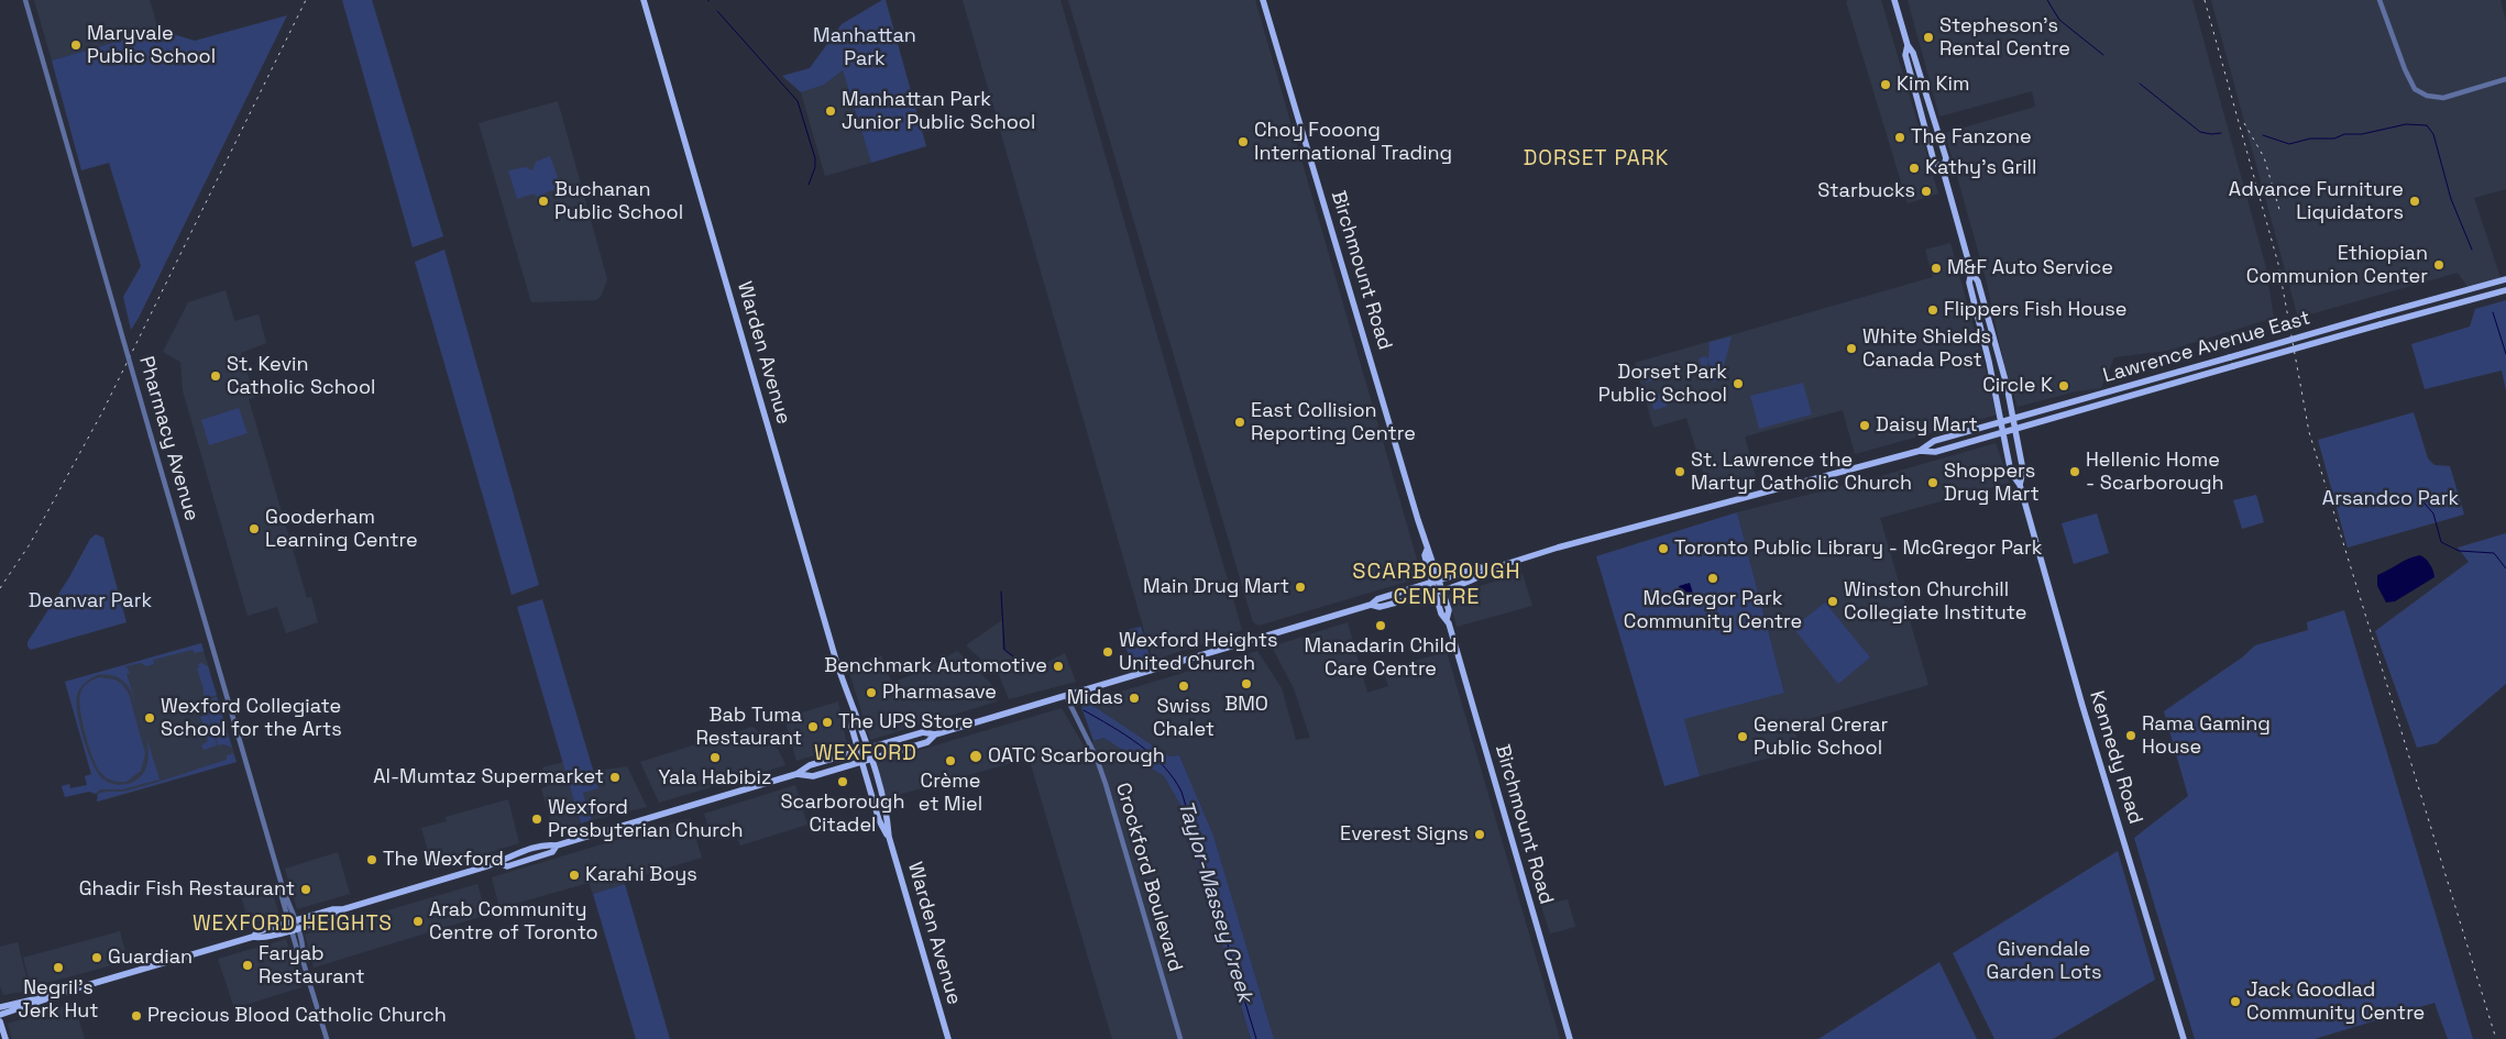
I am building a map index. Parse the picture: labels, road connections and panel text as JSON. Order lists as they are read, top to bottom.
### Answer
{
  "streets": {
    "main road": [
      "Birchmount Road",
      "Lawrence Avenue East",
      "Warden Avenue",
      "Kennedy Road"
    ],
    "street": ["Pharmacy Avenue", "Crockford Boulevard"]
  },
  "crossings": [
    ["Birchmount Road", "Lawrence Avenue East"],
    ["Lawrence Avenue East", "Warden Avenue"],
    ["Lawrence Avenue East", "Pharmacy Avenue"],
    ["Lawrence Avenue East", "Kennedy Road"],
    ["Lawrence Avenue East", "Crockford Boulevard"]
  ],
  "districts": [
    "DORSET PARK",
    "SCARBOROUGH CENTRE",
    "WEXFORD",
    "WEXFORD HEIGHTS"
  ],
  "water": ["Taylor-Massey Creek"],
  "parks": [
    "Manhattan Park",
    "Arsandco Park",
    "Deanvar Park",
    "Givendale Garden Lots"
  ],
  "places": [
    "Stepheson's Rental Centre",
    "Maryvale Public School",
    "Kim Kim",
    "Manhattan Park Junior Public School",
    "The Fanzone",
    "Choy Fooong International Trading",
    "Kathy's Grill",
    "Starbucks",
    "Buchanan Public School",
    "Advance Furniture Liquidators",
    "Ethiopian Communion Center",
    "M&F Auto Service",
    "Flippers Fish House",
    "White Shields Canada Post",
    "St. Kevin Catholic School",
    "Dorset Park Public School",
    "Circle K",
    "East Collision Reporting Centre",
    "Daisy Mart",
    "St. Lawrence the Martyr Catholic Church",
    "Hellenic Home - Scarborough",
    "Shoppers Drug Mart",
    "Gooderham Learning Centre",
    "Toronto Public Library - McGregor Park",
    "McGregor Park Community Centre",
    "Main Drug Mart",
    "Winston Churchill Collegiate Institute",
    "Manadarin Child Care Centre",
    "Wexford Heights United Church",
    "Benchmark Automotive",
    "BMO",
    "Swiss Chalet",
    "Pharmasave",
    "Midas",
    "Wexford Collegiate School for the Arts",
    "The UPS Store",
    "Bab Tuma Restaurant",
    "Rama Gaming House",
    "General Crerar Public School",
    "OATC Scarborough",
    "Yala Habibiz",
    "Crème et Miel",
    "Al-Mumtaz Supermarket",
    "Scarborough Citadel",
    "Wexford Presbyterian Church",
    "Everest Signs",
    "The Wexford",
    "Karahi Boys",
    "Ghadir Fish Restaurant",
    "Arab Community Centre of Toronto",
    "Guardian",
    "Faryab Restaurant",
    "Negril's Jerk Hut",
    "Jack Goodlad Community Centre",
    "Precious Blood Catholic Church"
  ]
}
